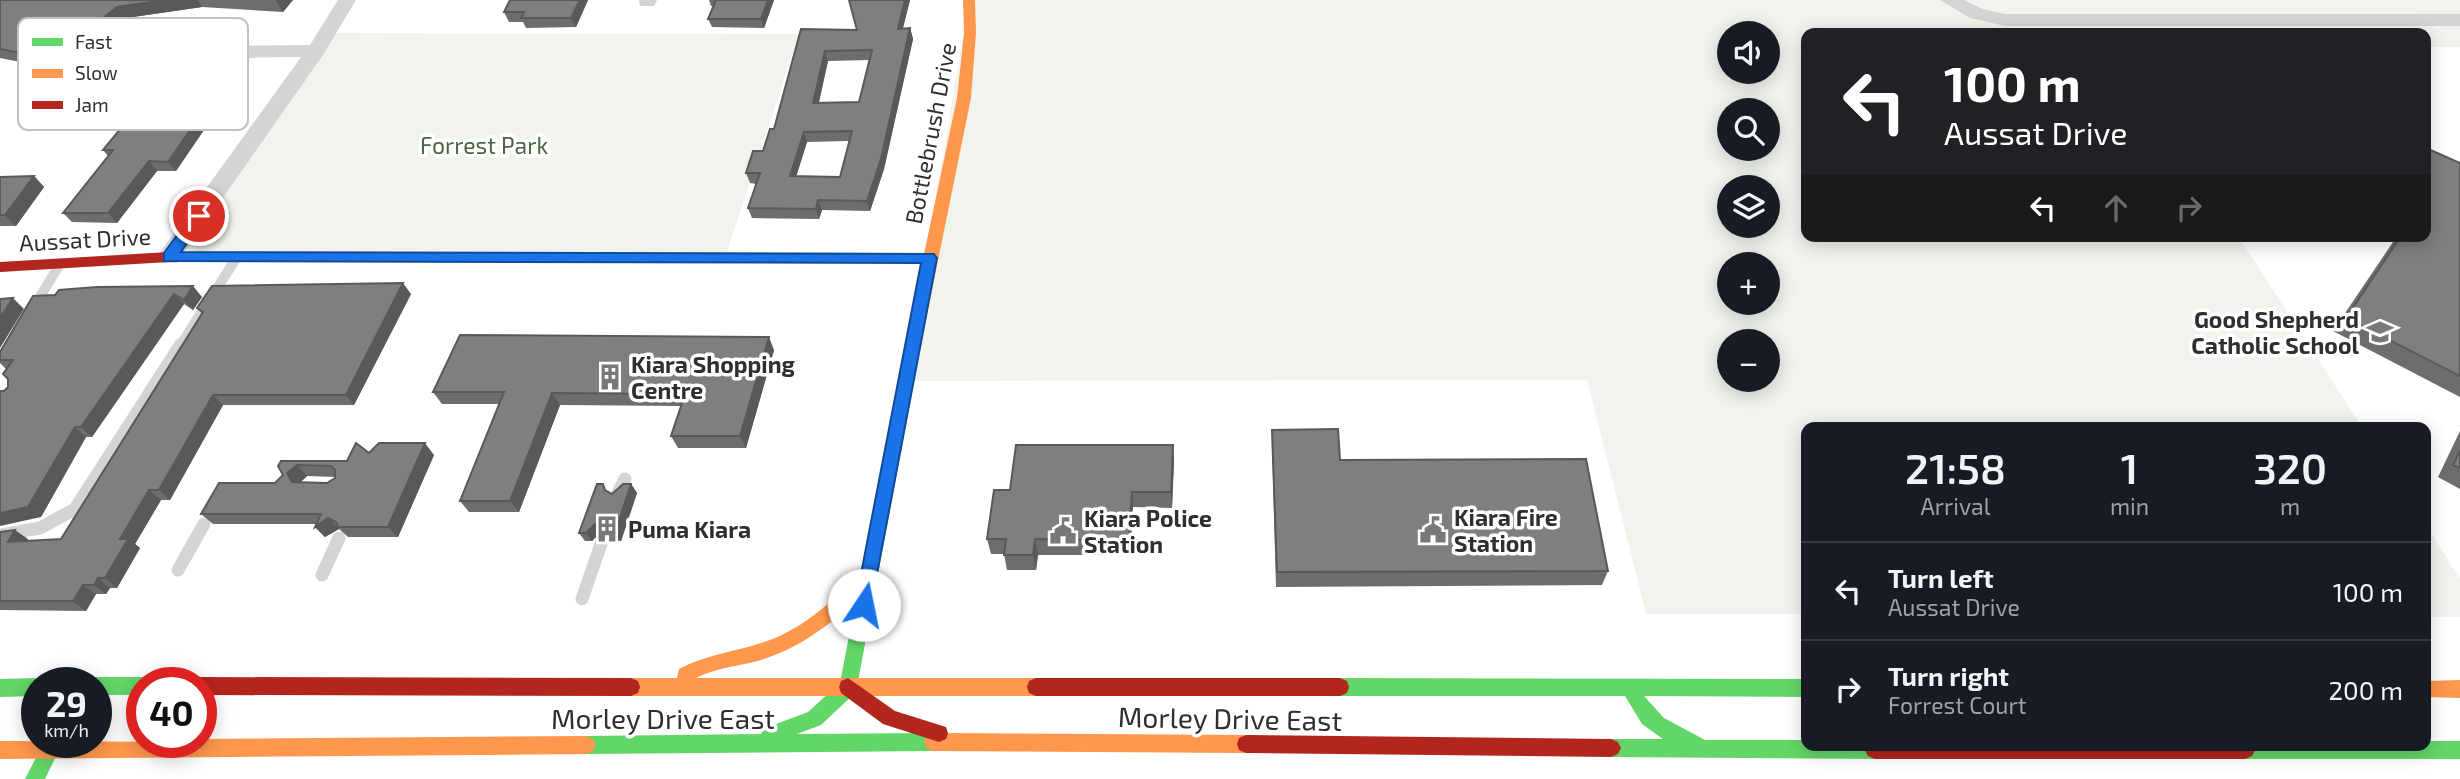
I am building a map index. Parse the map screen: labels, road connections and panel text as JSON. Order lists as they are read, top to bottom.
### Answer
{
  "streets": {
    "main road": ["Bottlebrush Drive", "Aussat Drive", "Morley Drive East"]
  },
  "crossings": [
    ["Bottlebrush Drive", "Aussat Drive"],
    ["Bottlebrush Drive", "Morley Drive East"]
  ],
  "parks": ["Forrest Park"],
  "places": {
    "school or university": ["Good Shepherd Catholic School"],
    "building": ["Kiara Shopping Centre", "Puma Kiara"],
    "public building": ["Kiara Fire Station", "Kiara Police Station"]
  },
  "legend": ["Fast", "Slow", "Jam"],
  "page": {
    "map_buttons": ["+", "−"],
    "turn": ["100 m", "Aussat Drive"],
    "eta": [
      "21:58",
      "Arrival",
      "1",
      "min",
      "320",
      "m"
    ],
    "list": [
      {
        "name": "Turn left",
        "note": "Aussat Drive",
        "value": "100 m"
      },
      {
        "name": "Turn right",
        "note": "Forrest Court",
        "value": "200 m"
      }
    ],
    "speed": "29 km/h",
    "limit": "40"
  }
}
